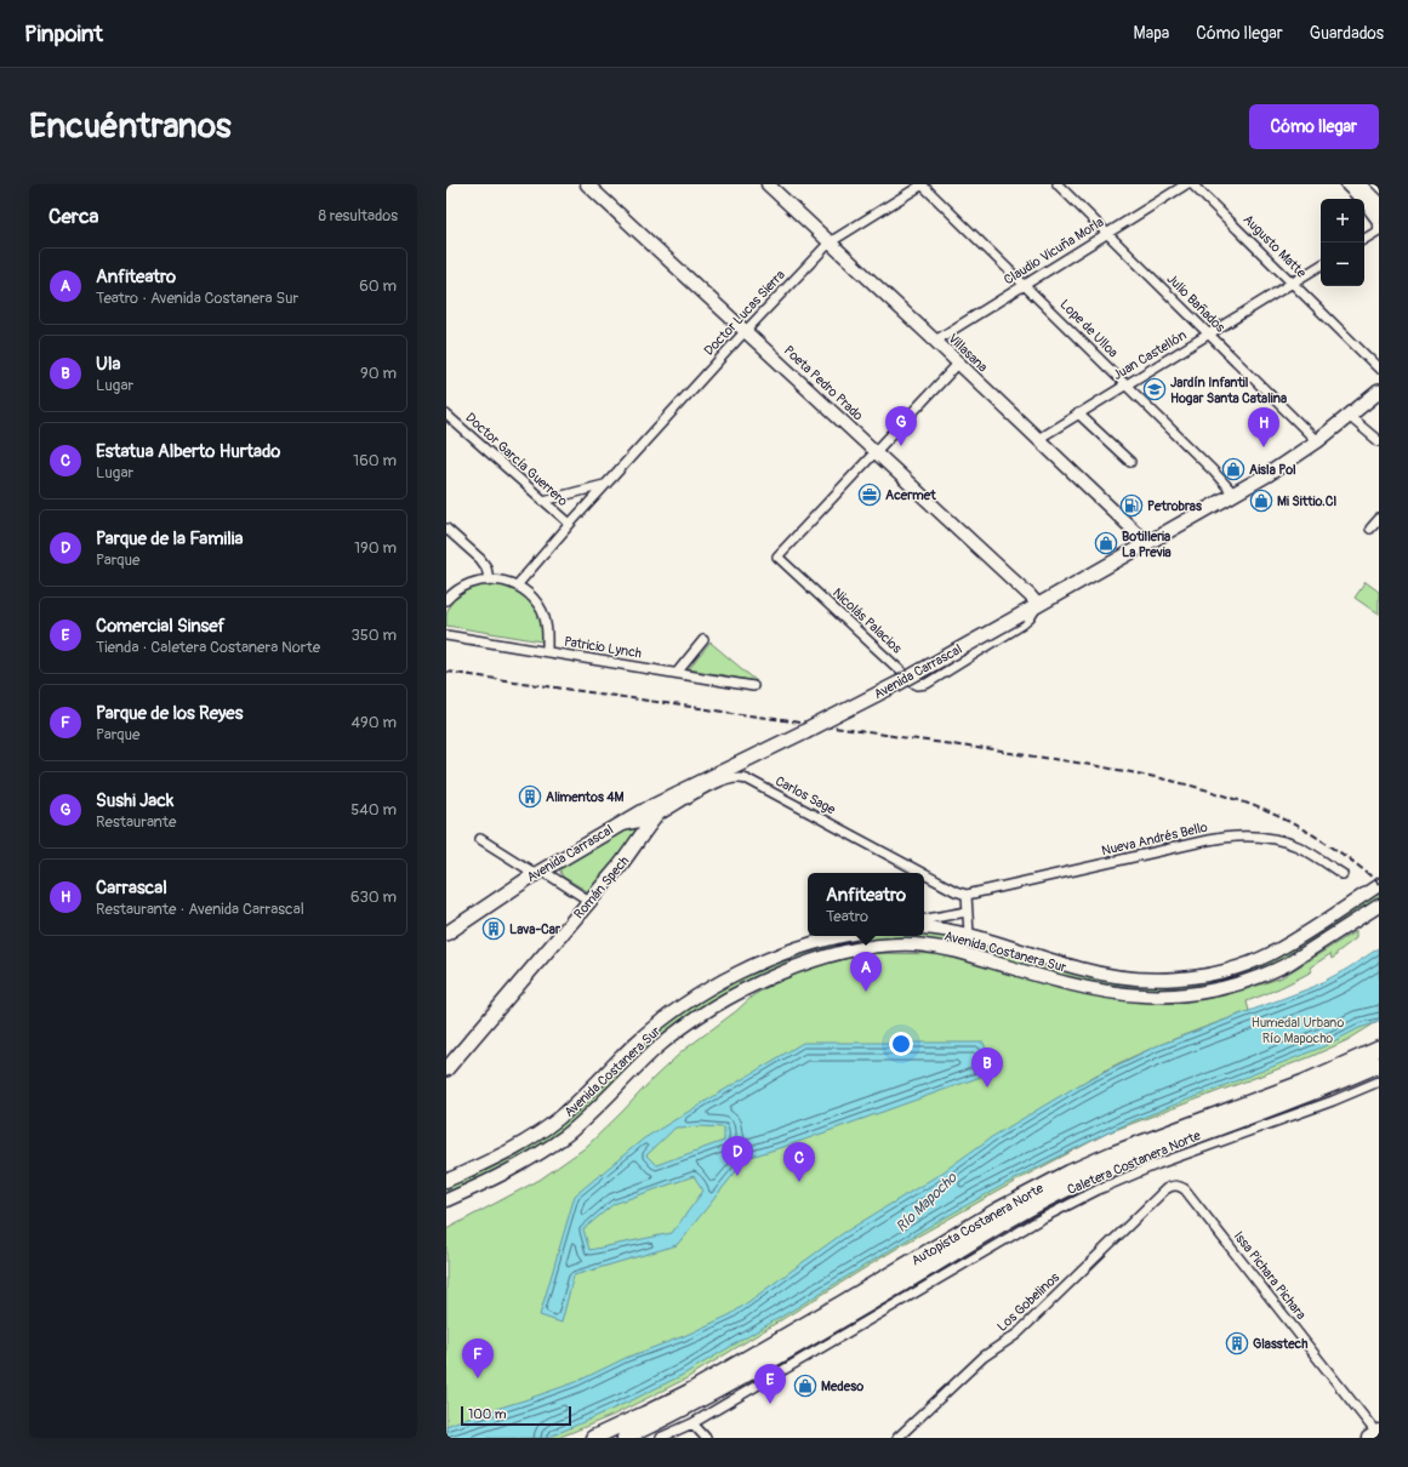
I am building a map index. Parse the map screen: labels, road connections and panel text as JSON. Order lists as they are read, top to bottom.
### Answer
{
  "streets": {
    "highway": ["Autopista Costanera Norte"],
    "main road": [
      "Villasana",
      "Poeta Pedro Prado",
      "Avenida Carrascal",
      "Román Spech",
      "Avenida Costanera Sur"
    ],
    "street": [
      "Augusto Matte",
      "Claudio Vicuña Morla",
      "Julio Bañados",
      "Doctor Lucas Sierra",
      "Lope de Ulloa",
      "Juan Castellón",
      "Doctor García Guerrero",
      "Nicolás Palacios",
      "Patricio Lynch",
      "Carlos Sage",
      "Nueva Andrés Bello",
      "Caletera Costanera Norte",
      "Issa Pichara Pichara",
      "Los Gobelinos"
    ]
  },
  "crossings": [
    ["Augusto Matte", "Juan Castellón"],
    ["Claudio Vicuña Morla", "Julio Bañados"],
    ["Claudio Vicuña Morla", "Lope de Ulloa"],
    ["Claudio Vicuña Morla", "Villasana"],
    ["Julio Bañados", "Juan Castellón"],
    ["Julio Bañados", "Avenida Carrascal"],
    ["Doctor Lucas Sierra", "Lope de Ulloa"],
    ["Doctor Lucas Sierra", "Villasana"],
    ["Doctor Lucas Sierra", "Poeta Pedro Prado"],
    ["Doctor Lucas Sierra", "Doctor García Guerrero"],
    ["Lope de Ulloa", "Juan Castellón"],
    ["Lope de Ulloa", "Avenida Carrascal"],
    ["Villasana", "Juan Castellón"],
    ["Villasana", "Avenida Carrascal"],
    ["Poeta Pedro Prado", "Nicolás Palacios"],
    ["Poeta Pedro Prado", "Avenida Carrascal"],
    ["Nicolás Palacios", "Avenida Carrascal"],
    ["Avenida Carrascal", "Carlos Sage"],
    ["Avenida Carrascal", "Román Spech"],
    ["Carlos Sage", "Nueva Andrés Bello"],
    ["Carlos Sage", "Román Spech"],
    ["Issa Pichara Pichara", "Los Gobelinos"]
  ],
  "water": ["Río Mapocho"],
  "parks": ["Humedal Urbano Río Mapocho"],
  "places": {
    "school or university": ["Jardín Infantil Hogar Santa Catalina"],
    "shop": [
      "Aisla Pol",
      "Mi Sittio.Cl",
      "Botilleria La Previa",
      "Medeso"
    ],
    "office": ["Acermet"],
    "fuel station": ["Petrobras"],
    "building": ["Alimentos 4M", "Lava-Car", "Glasstech"]
  },
  "scale_bar": "100 m",
  "page": {
    "header": "Pinpoint",
    "nav": ["Mapa", "Cómo llegar", "Guardados"],
    "buttons": "Cómo llegar",
    "title": "Encuéntranos",
    "heading": ["Cerca", "8 resultados"],
    "map_buttons": ["+", "−"],
    "list": [
      {
        "mark": "A",
        "name": "Anfiteatro",
        "note": "Teatro · Avenida Costanera Sur",
        "value": "60 m"
      },
      {
        "mark": "B",
        "name": "Ula",
        "note": "Lugar",
        "value": "90 m"
      },
      {
        "mark": "C",
        "name": "Estatua Alberto Hurtado",
        "note": "Lugar",
        "value": "160 m"
      },
      {
        "mark": "D",
        "name": "Parque de la Familia",
        "note": "Parque",
        "value": "190 m"
      },
      {
        "mark": "E",
        "name": "Comercial Sinsef",
        "note": "Tienda · Caletera Costanera Norte",
        "value": "350 m"
      },
      {
        "mark": "F",
        "name": "Parque de los Reyes",
        "note": "Parque",
        "value": "490 m"
      },
      {
        "mark": "G",
        "name": "Sushi Jack",
        "note": "Restaurante",
        "value": "540 m"
      },
      {
        "mark": "H",
        "name": "Carrascal",
        "note": "Restaurante · Avenida Carrascal",
        "value": "630 m"
      }
    ],
    "pins": [
      "G",
      "H",
      "A",
      "B",
      "D",
      "C",
      "F",
      "E"
    ],
    "popup": ["Anfiteatro", "Teatro"],
    "scale": "100 m"
  }
}
